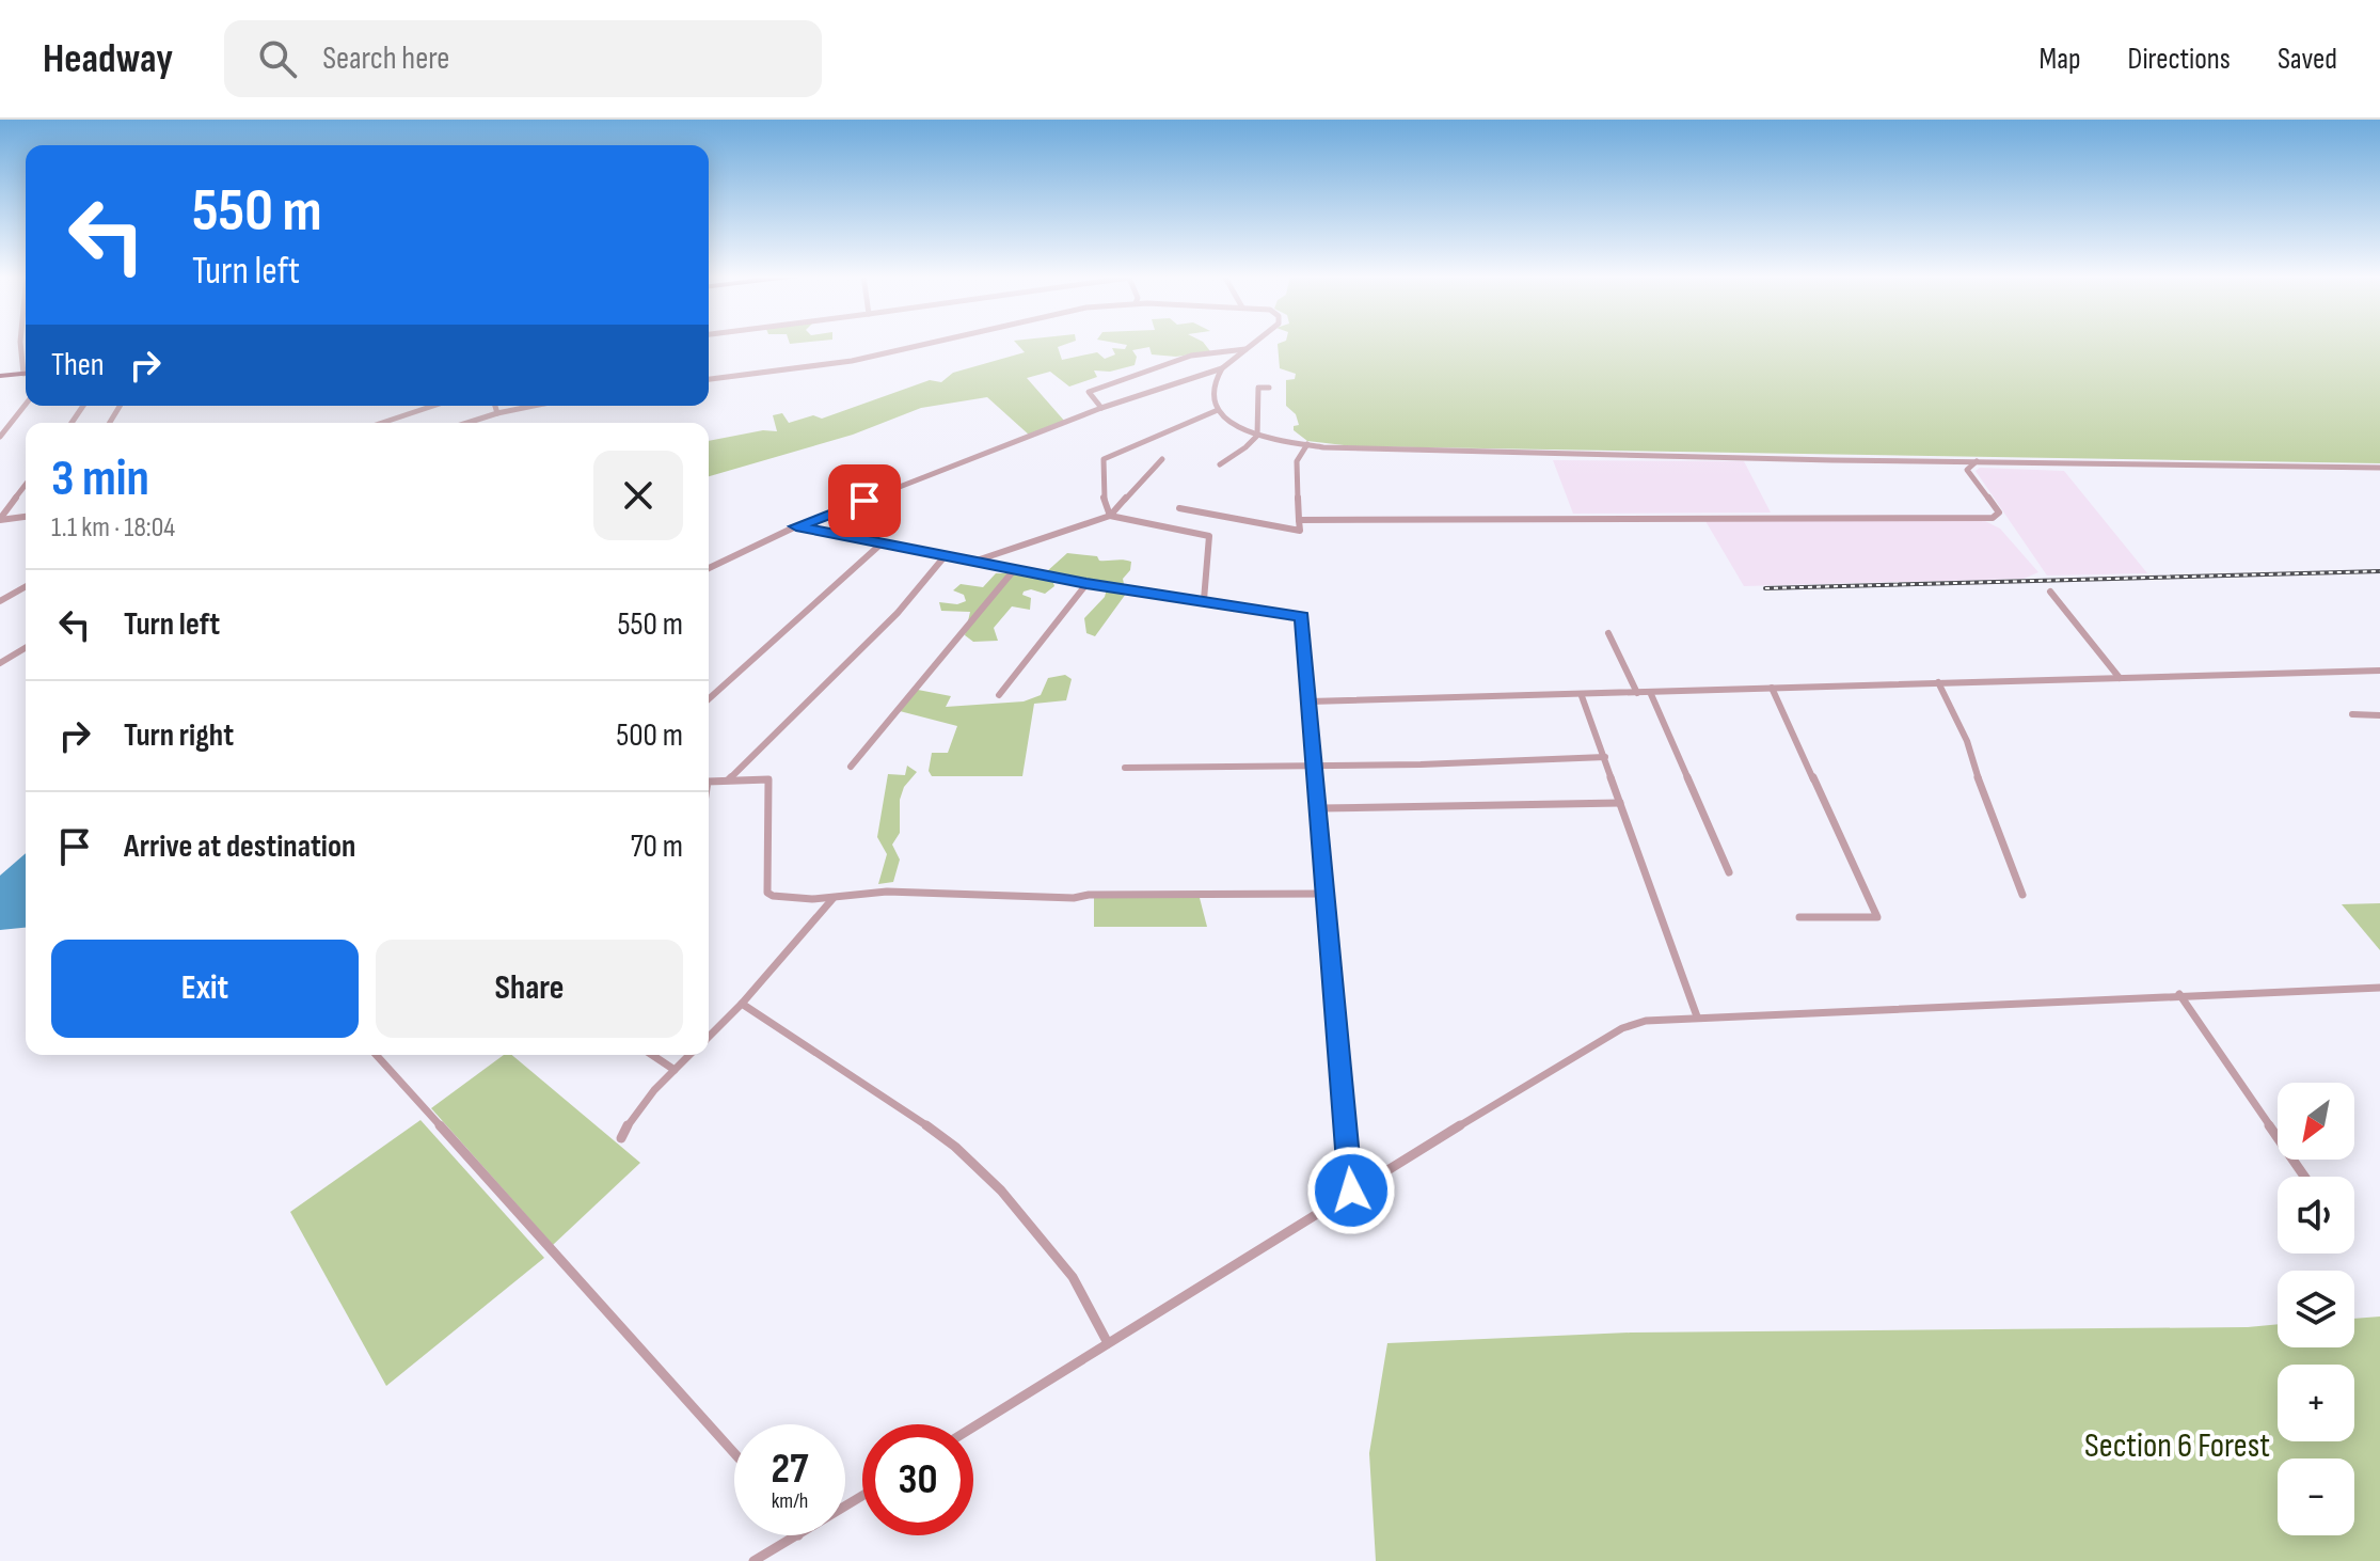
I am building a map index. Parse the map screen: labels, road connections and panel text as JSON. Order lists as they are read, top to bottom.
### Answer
{
  "parks": ["Section 6 Forest"],
  "north": "bottom left",
  "page": {
    "header": "Headway",
    "search": "Search here",
    "nav": ["Map", "Directions", "Saved"],
    "turn": ["550 m", "Turn left"],
    "then": "Then",
    "heading": ["3 min", "1.1 km · 18:04"],
    "list": [
      {
        "name": "Turn left",
        "value": "550 m"
      },
      {
        "name": "Turn right",
        "value": "500 m"
      },
      {
        "name": "Arrive at destination",
        "value": "70 m"
      }
    ],
    "buttons": ["Exit", "Share"],
    "map_buttons": ["+", "−"],
    "speed": "27 km/h",
    "limit": "30"
  }
}
